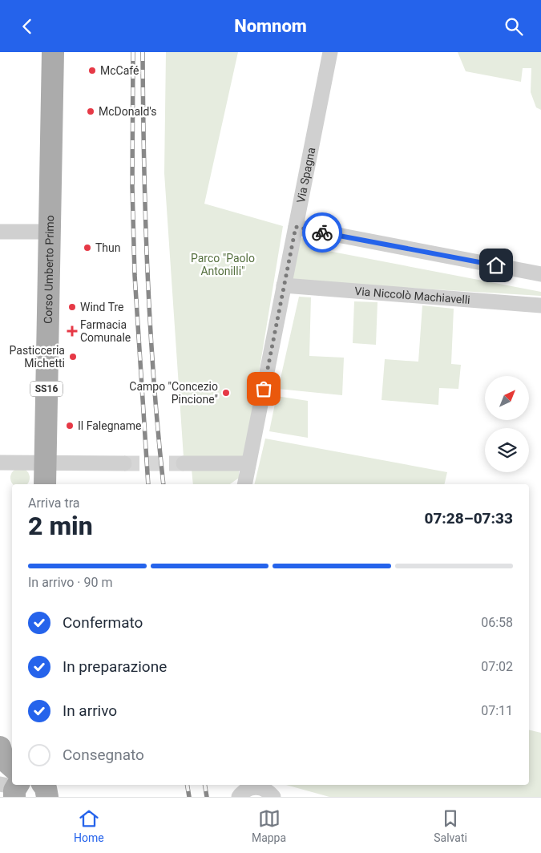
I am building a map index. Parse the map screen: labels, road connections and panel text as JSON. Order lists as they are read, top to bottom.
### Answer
{
  "streets": {
    "main road": ["Corso Umberto Primo", "SS16"],
    "street": ["Via Spagna", "Via Niccolò Machiavelli"]
  },
  "crossings": [
    ["Via Spagna", "Via Niccolò Machiavelli"]
  ],
  "parks": ["Parco \"Paolo Antonilli\""],
  "places": {
    "other": [
      "McCafé",
      "McDonald's",
      "Thun",
      "Wind Tre",
      "Pasticceria Michetti",
      "Campo \"Concezio Pincione\"",
      "Il Falegname"
    ],
    "health": ["Farmacia Comunale"]
  },
  "north": "top right",
  "page": {
    "header": "Nomnom",
    "heading": ["2 min", "Arriva tra", "07:28–07:33"],
    "bar": "In arrivo · 90 m",
    "list": [
      ["Confermato", "06:58"],
      ["In preparazione", "07:02"],
      ["In arrivo", "07:11"],
      "Consegnato"
    ],
    "tabs": ["Home", "Mappa", "Salvati"]
  }
}
